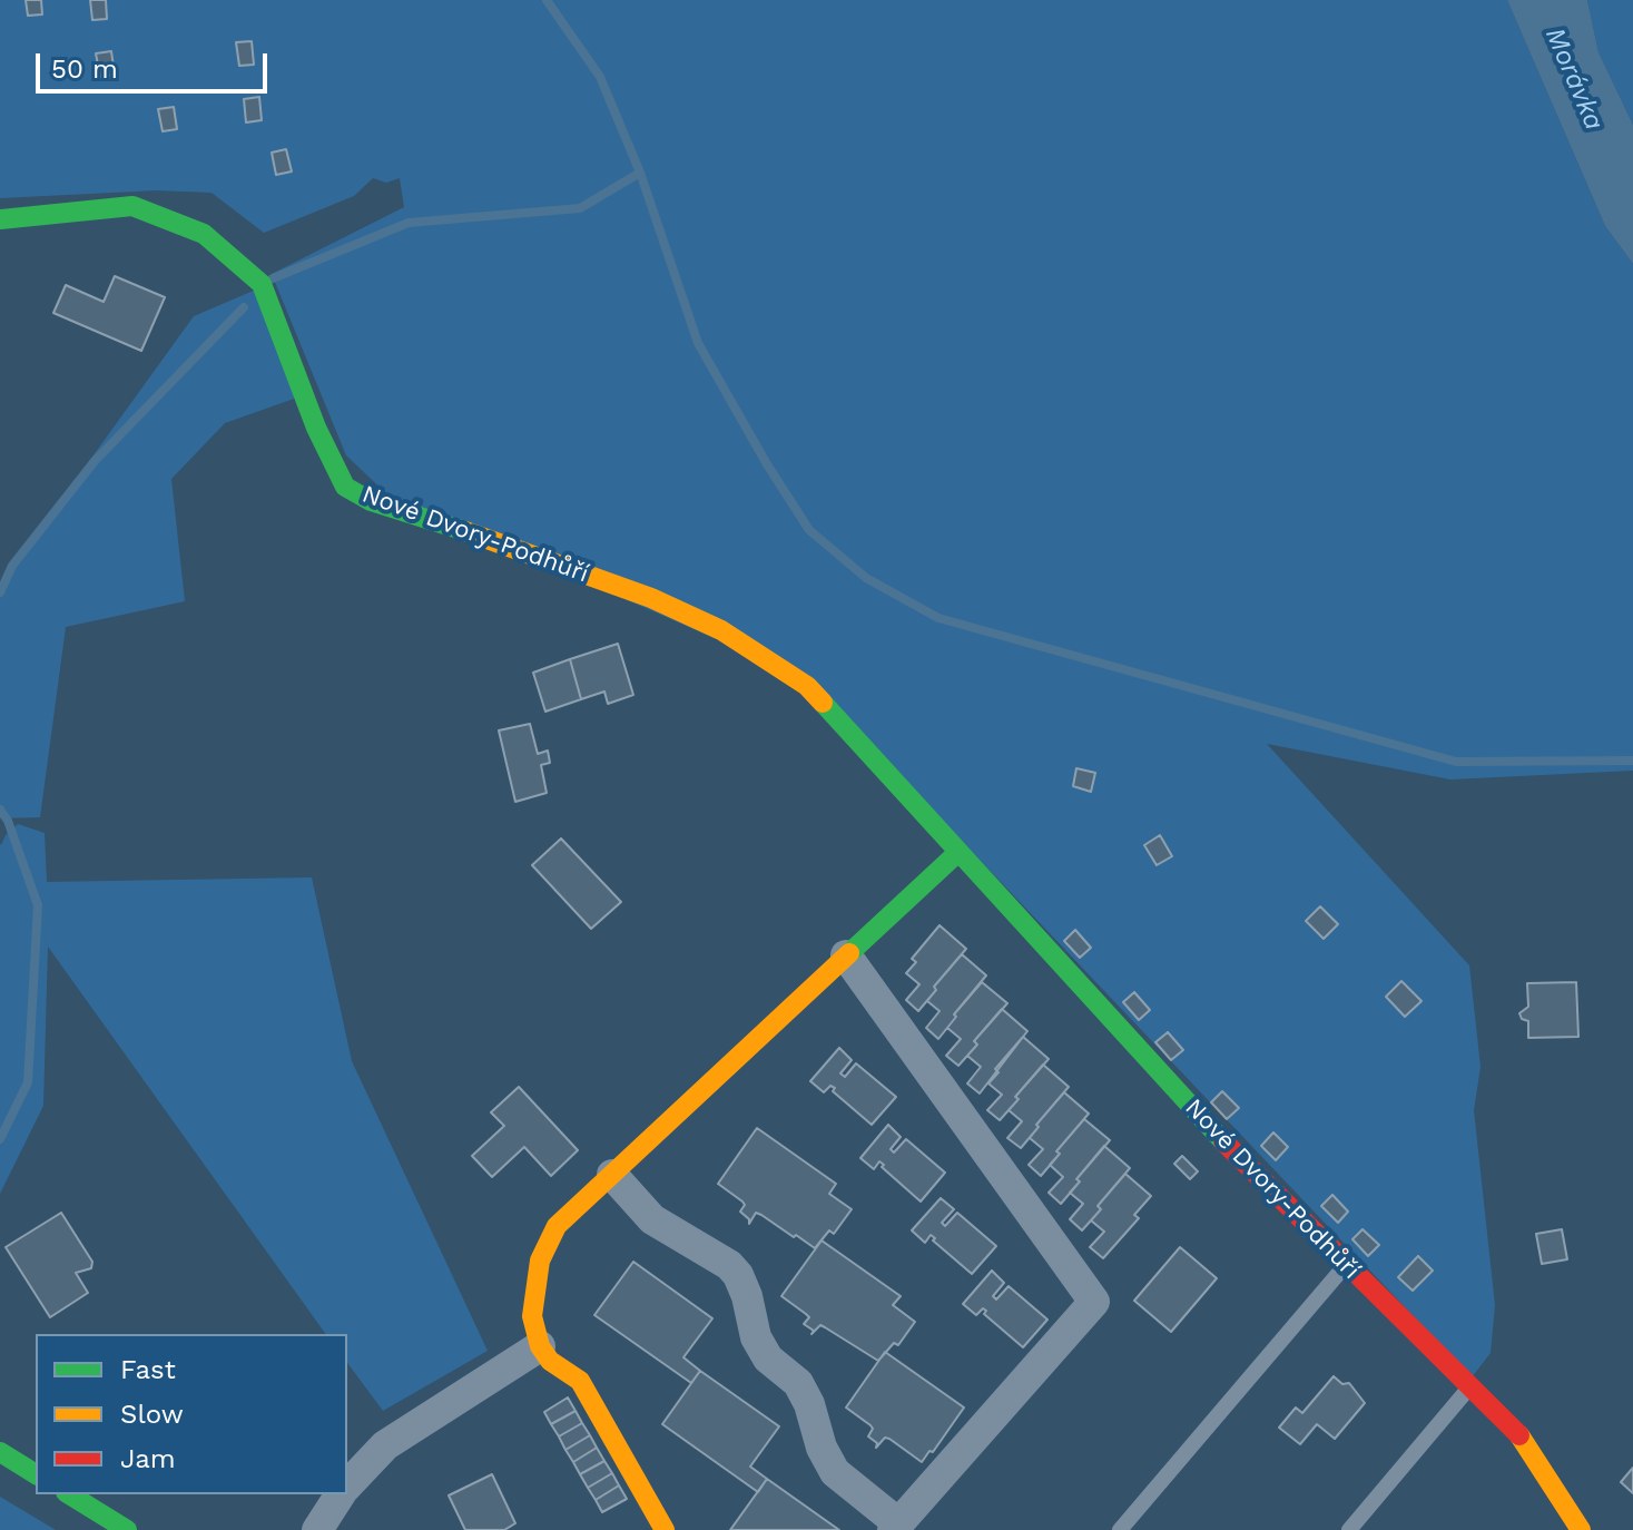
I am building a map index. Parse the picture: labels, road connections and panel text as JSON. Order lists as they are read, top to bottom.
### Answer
{
  "streets": {
    "street": ["Nové Dvory-Podhůří"]
  },
  "water": ["Morávka"],
  "legend": ["Fast", "Slow", "Jam"],
  "scale_bar": "50 m"
}
